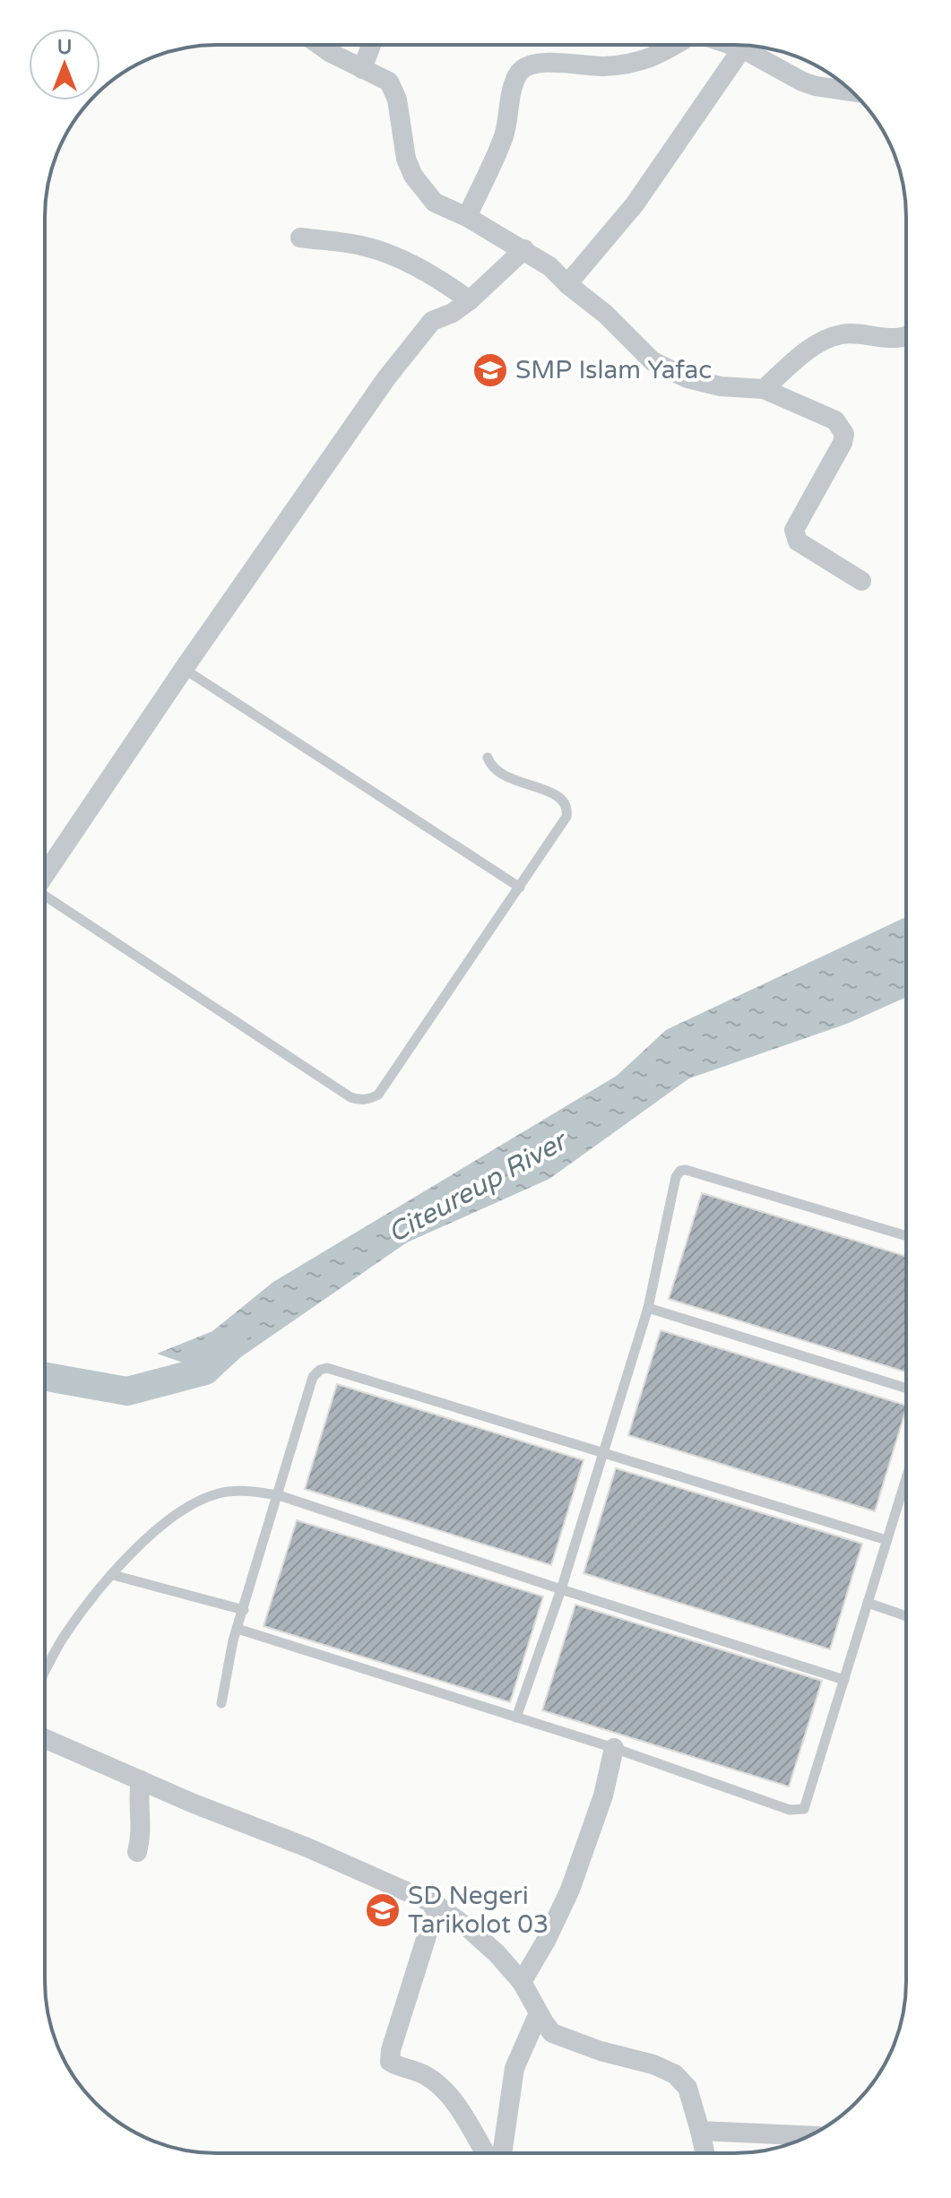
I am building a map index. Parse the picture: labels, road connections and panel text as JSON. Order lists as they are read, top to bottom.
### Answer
{
  "water": ["Citeureup River"],
  "places": {
    "school or university": ["SMP Islam Yafac", "SD Negeri Tarikolot 03"]
  },
  "north": "top"
}
